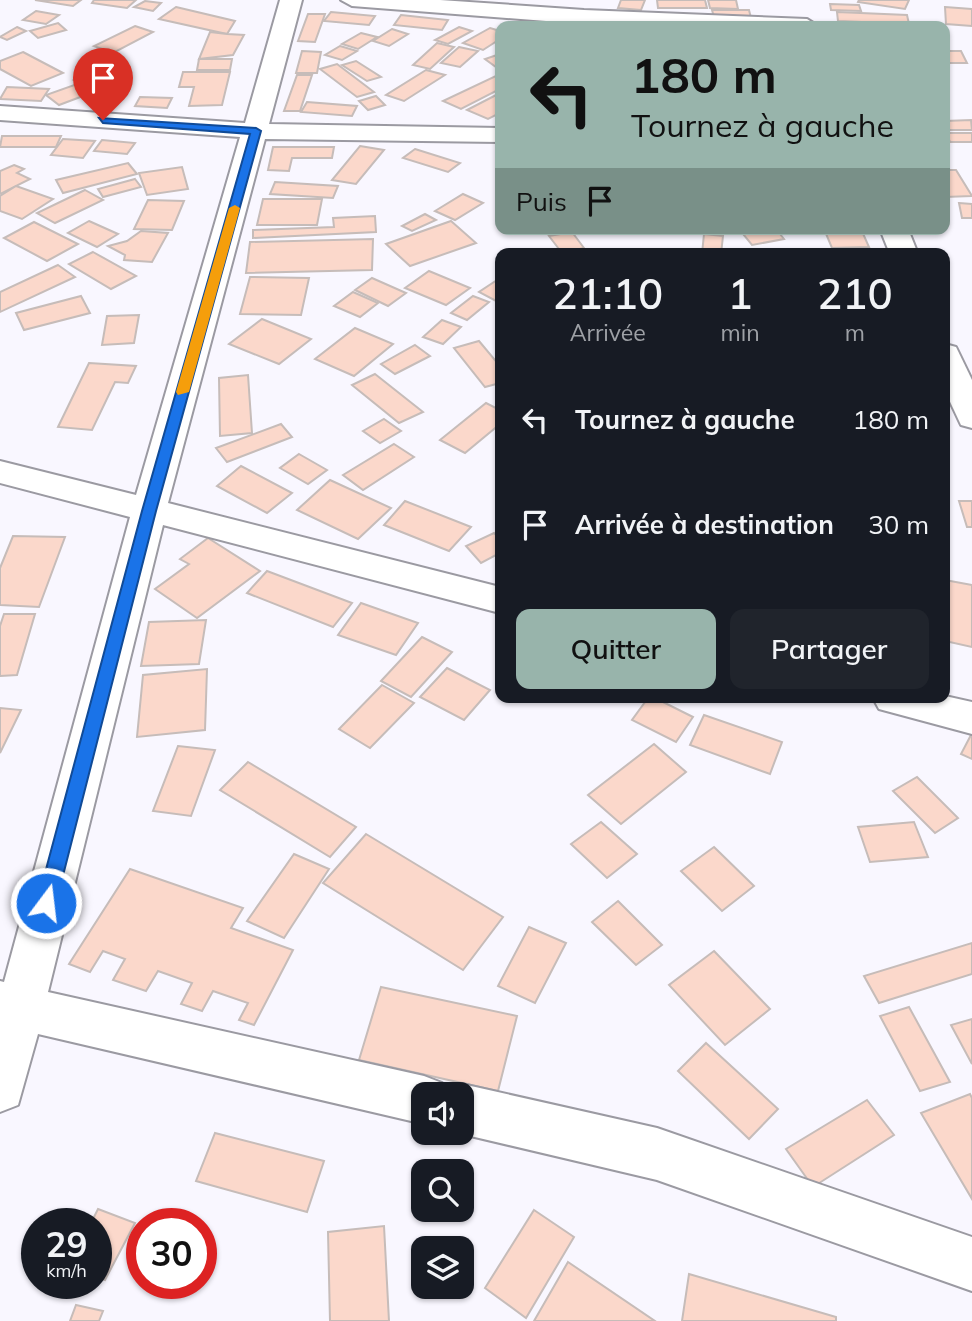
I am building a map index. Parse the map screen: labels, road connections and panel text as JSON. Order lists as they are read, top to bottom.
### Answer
{
  "page": {
    "turn": ["180 m", "Tournez à gauche"],
    "then": "Puis",
    "eta": [
      "21:10",
      "Arrivée",
      "1",
      "min",
      "210",
      "m"
    ],
    "list": [
      {
        "name": "Tournez à gauche",
        "value": "180 m"
      },
      {
        "name": "Arrivée à destination",
        "value": "30 m"
      }
    ],
    "buttons": ["Quitter", "Partager"],
    "speed": "29 km/h",
    "limit": "30"
  }
}
